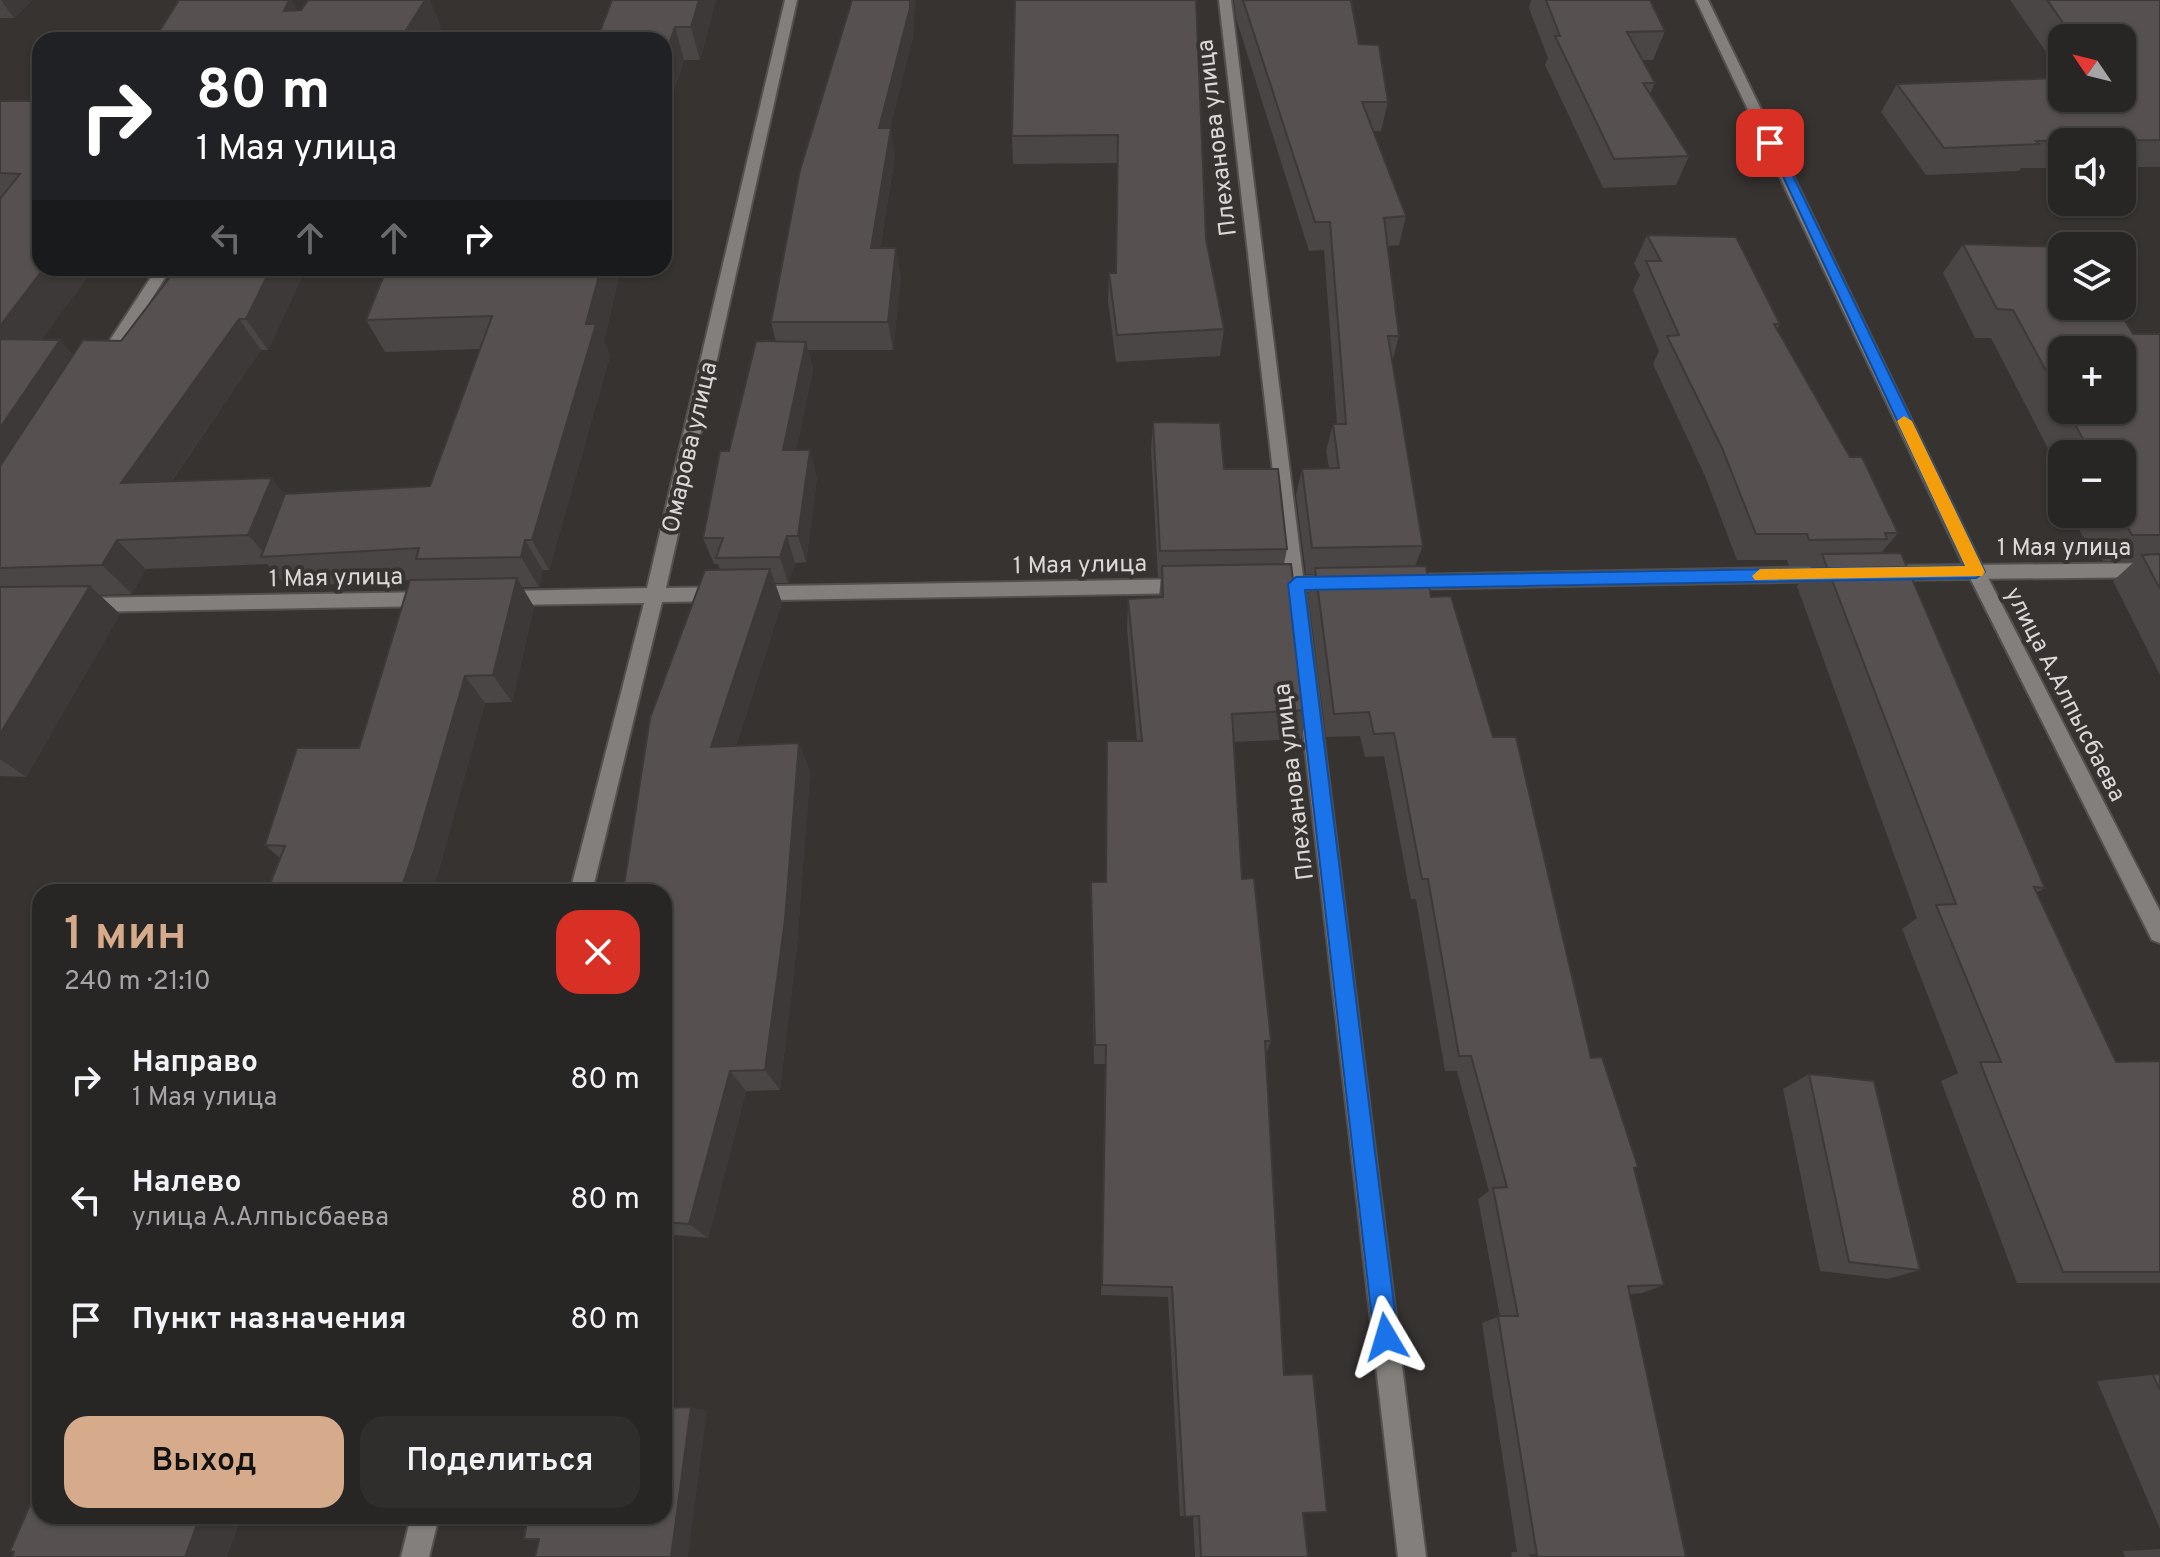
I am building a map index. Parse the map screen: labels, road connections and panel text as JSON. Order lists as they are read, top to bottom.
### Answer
{
  "streets": {
    "street": [
      "Плеханова улица",
      "Омарова улица",
      "1 Мая улица",
      "улица А.Алпысбаева"
    ]
  },
  "crossings": [
    ["Омарова улица", "1 Мая улица"],
    ["1 Мая улица", "улица А.Алпысбаева"]
  ],
  "north": "top left",
  "page": {
    "map_buttons": ["+", "−"],
    "turn": ["80 m", "1 Мая улица"],
    "heading": ["1 мин", "240 m · 21:10"],
    "list": [
      {
        "name": "Направо",
        "note": "1 Мая улица",
        "value": "80 m"
      },
      {
        "name": "Налево",
        "note": "улица А.Алпысбаева",
        "value": "80 m"
      },
      {
        "name": "Пункт назначения",
        "value": "80 m"
      }
    ],
    "buttons": ["Выход", "Поделиться"]
  }
}
